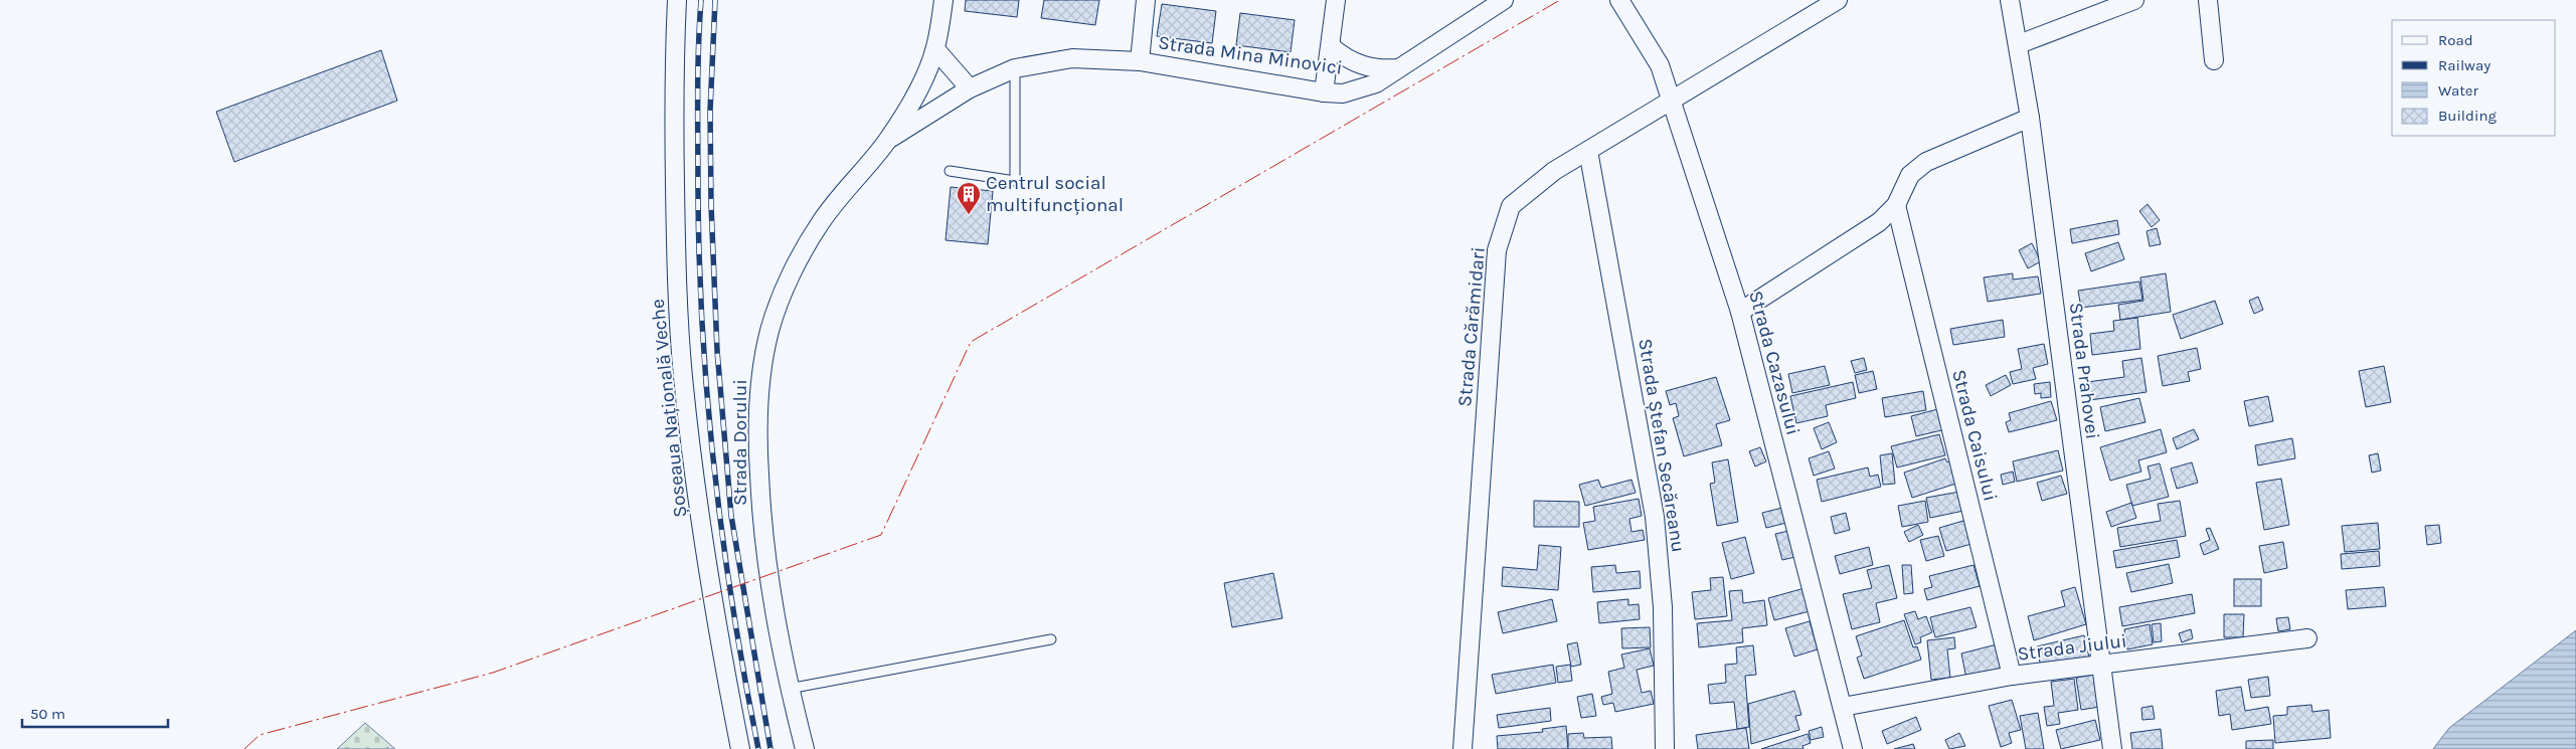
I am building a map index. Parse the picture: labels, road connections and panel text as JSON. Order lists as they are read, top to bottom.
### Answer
{
  "streets": {
    "street": [
      "Strada Mina Minovici",
      "Strada Cărămidari",
      "Strada Cazasului",
      "Strada Prahovei",
      "Șoseaua Națională Veche",
      "Strada Caisului",
      "Strada Dorului",
      "Strada Ștefan Secăreanu",
      "Strada Jiului"
    ]
  },
  "crossings": [
    ["Strada Mina Minovici", "Strada Dorului"],
    ["Strada Cărămidari", "Strada Cazasului"],
    ["Strada Cărămidari", "Strada Ștefan Secăreanu"],
    ["Strada Cazasului", "Strada Jiului"],
    ["Strada Prahovei", "Strada Jiului"],
    ["Strada Caisului", "Strada Jiului"]
  ],
  "places": {
    "building": ["Centrul social multifuncțional"]
  },
  "legend": [
    "Road",
    "Railway",
    "Water",
    "Building"
  ],
  "scale_bar": "50 m"
}
